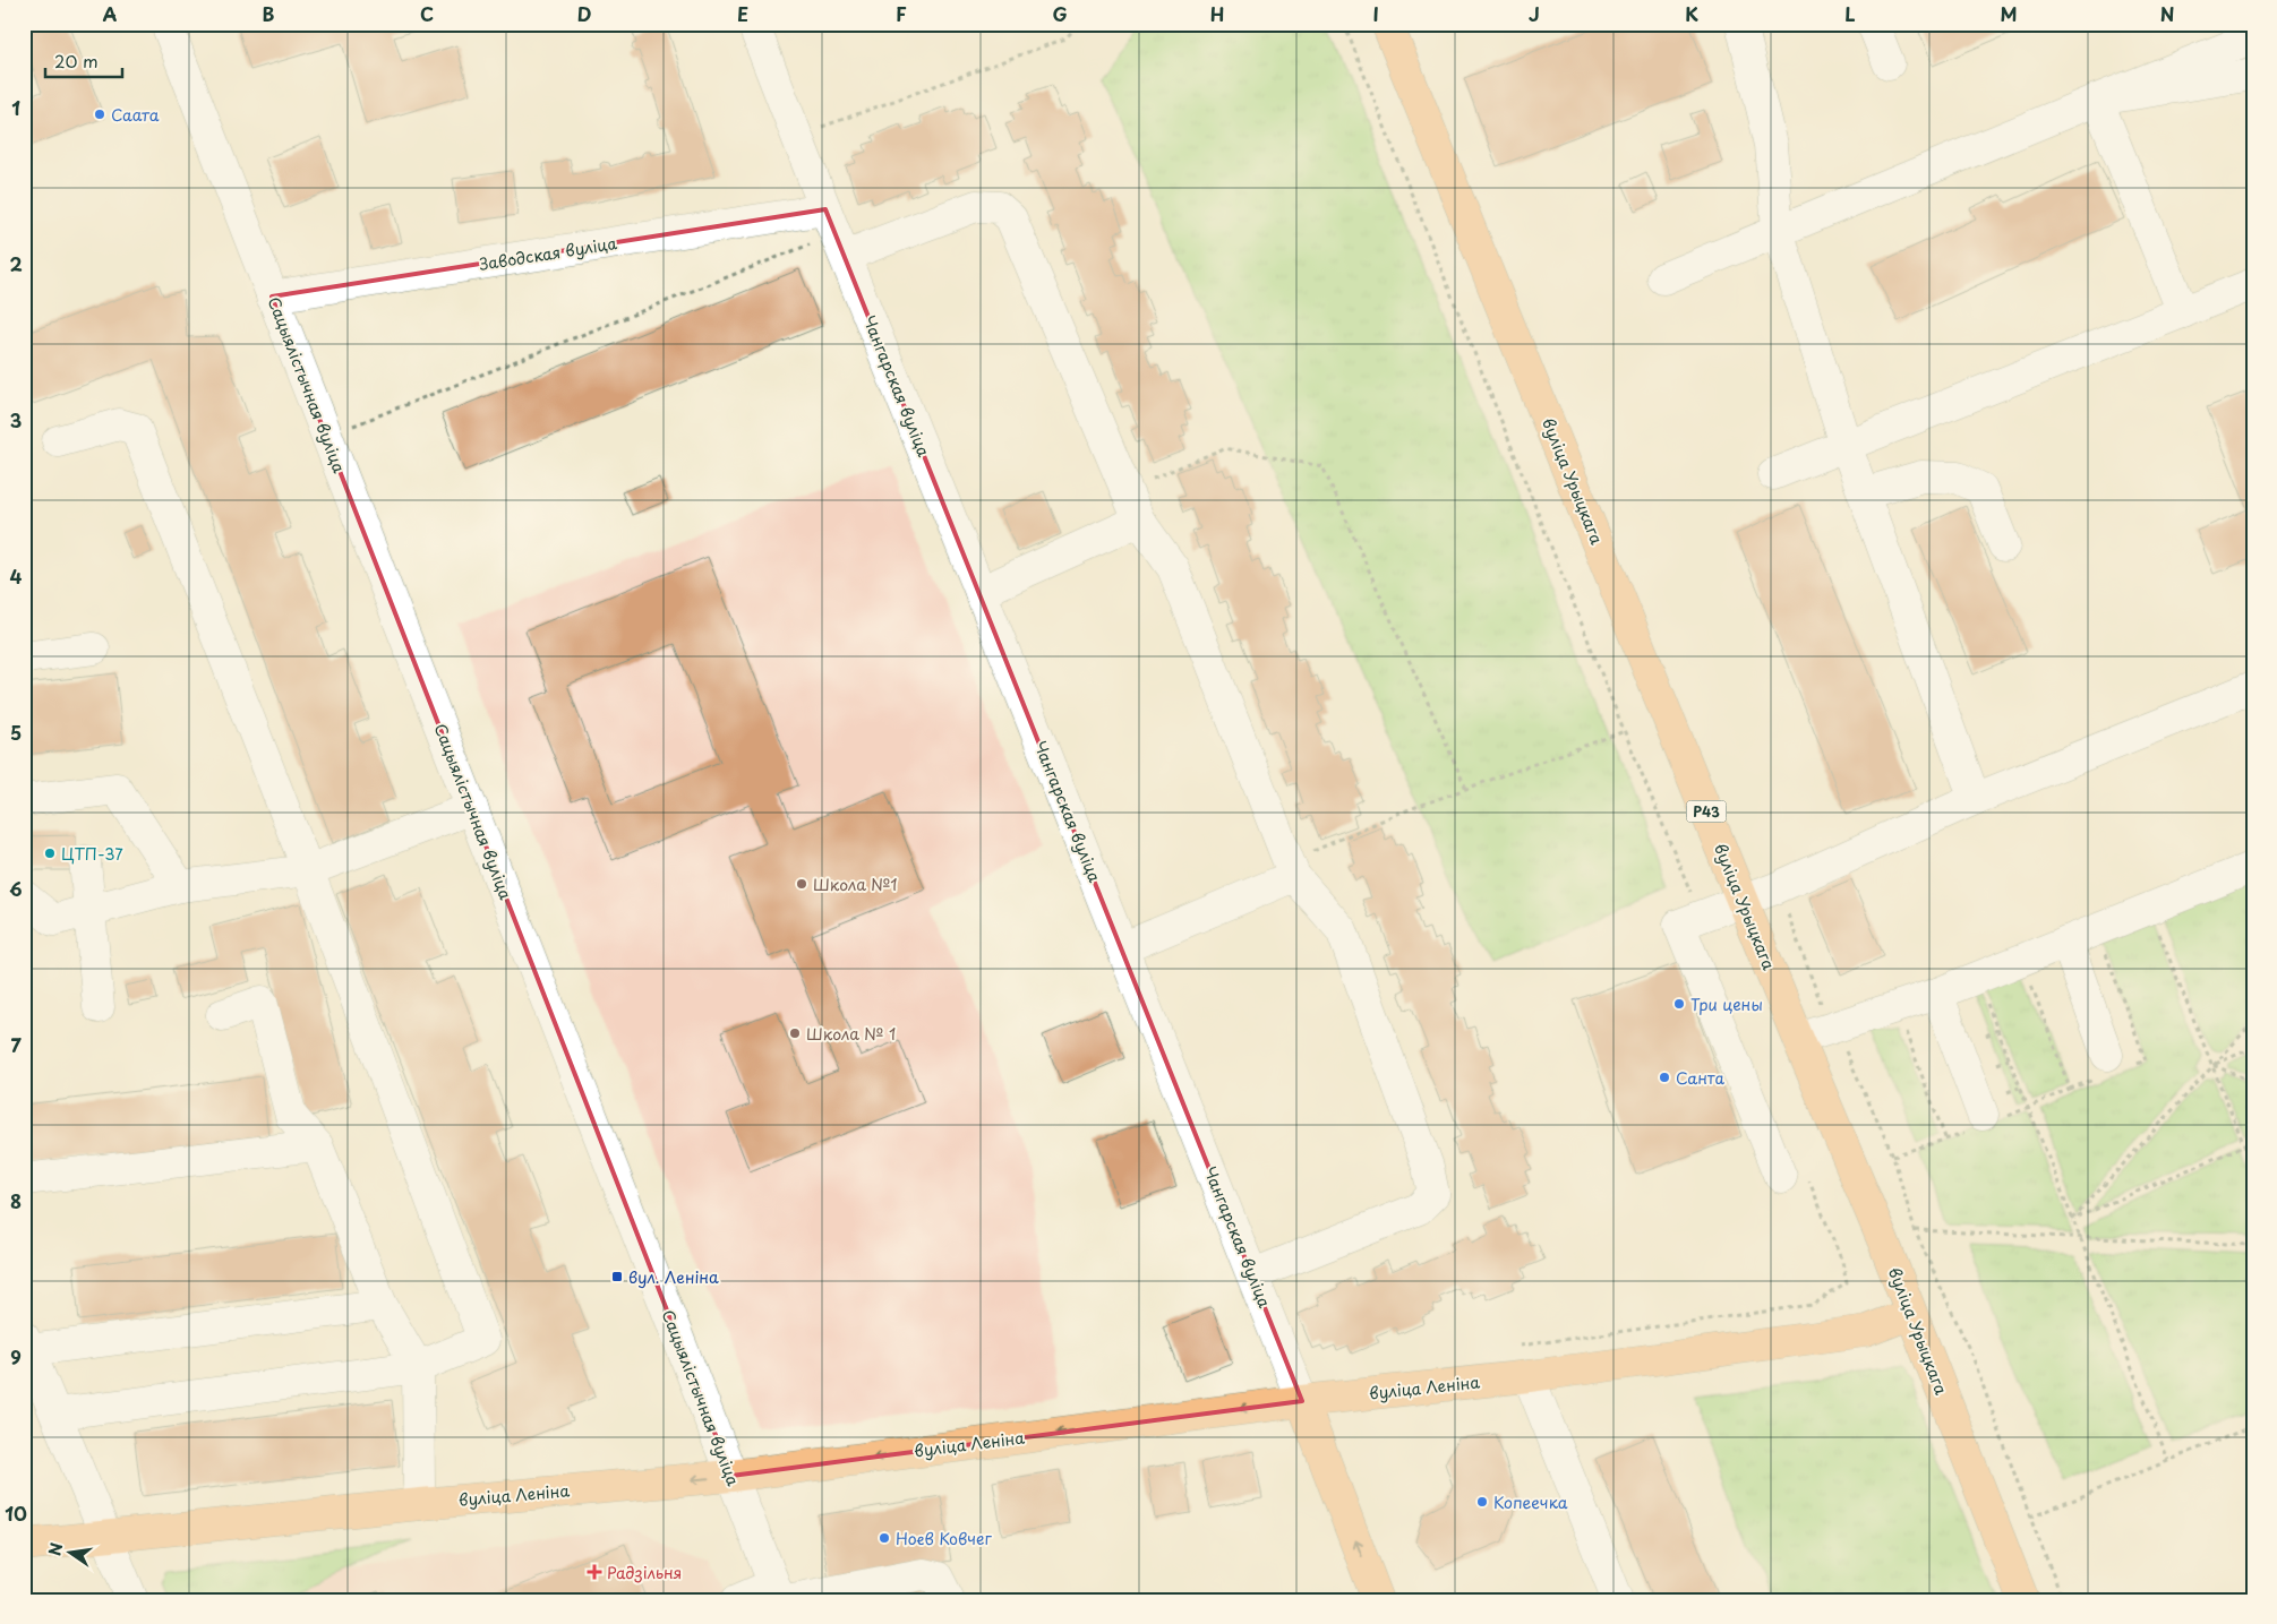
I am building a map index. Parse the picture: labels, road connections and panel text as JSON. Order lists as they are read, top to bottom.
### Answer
{
  "streets": {
    "main road": [
      "Чангарская вуліца",
      "вуліца Урыцкага",
      "Р43",
      "вуліца Леніна"
    ],
    "street": ["Заводская вуліца", "Сацыялістычная вуліца"]
  },
  "crossings": [
    ["Заводская вуліца", "Сацыялістычная вуліца"],
    ["Заводская вуліца", "Чангарская вуліца"],
    ["Сацыялістычная вуліца", "вуліца Леніна"],
    ["Чангарская вуліца", "вуліца Леніна"],
    ["вуліца Урыцкага", "вуліца Леніна"]
  ],
  "one_way": ["вуліца Леніна"],
  "places": {
    "other": [
      "Саата",
      "ЦТП-37",
      "Школа №1",
      "Три цены",
      "Школа № 1",
      "Санта",
      "Копеечка",
      "Ноев Ковчег"
    ],
    "transit": ["вул. Леніна"],
    "health": ["Радзільня"]
  },
  "scale_bar": "20 m",
  "north": "left",
  "grid": {
    "columns": [
      "A",
      "B",
      "C",
      "D",
      "E",
      "F",
      "G",
      "H",
      "I",
      "J",
      "K",
      "L",
      "M",
      "N"
    ],
    "rows": [
      "1",
      "2",
      "3",
      "4",
      "5",
      "6",
      "7",
      "8",
      "9",
      "10"
    ]
  }
}
